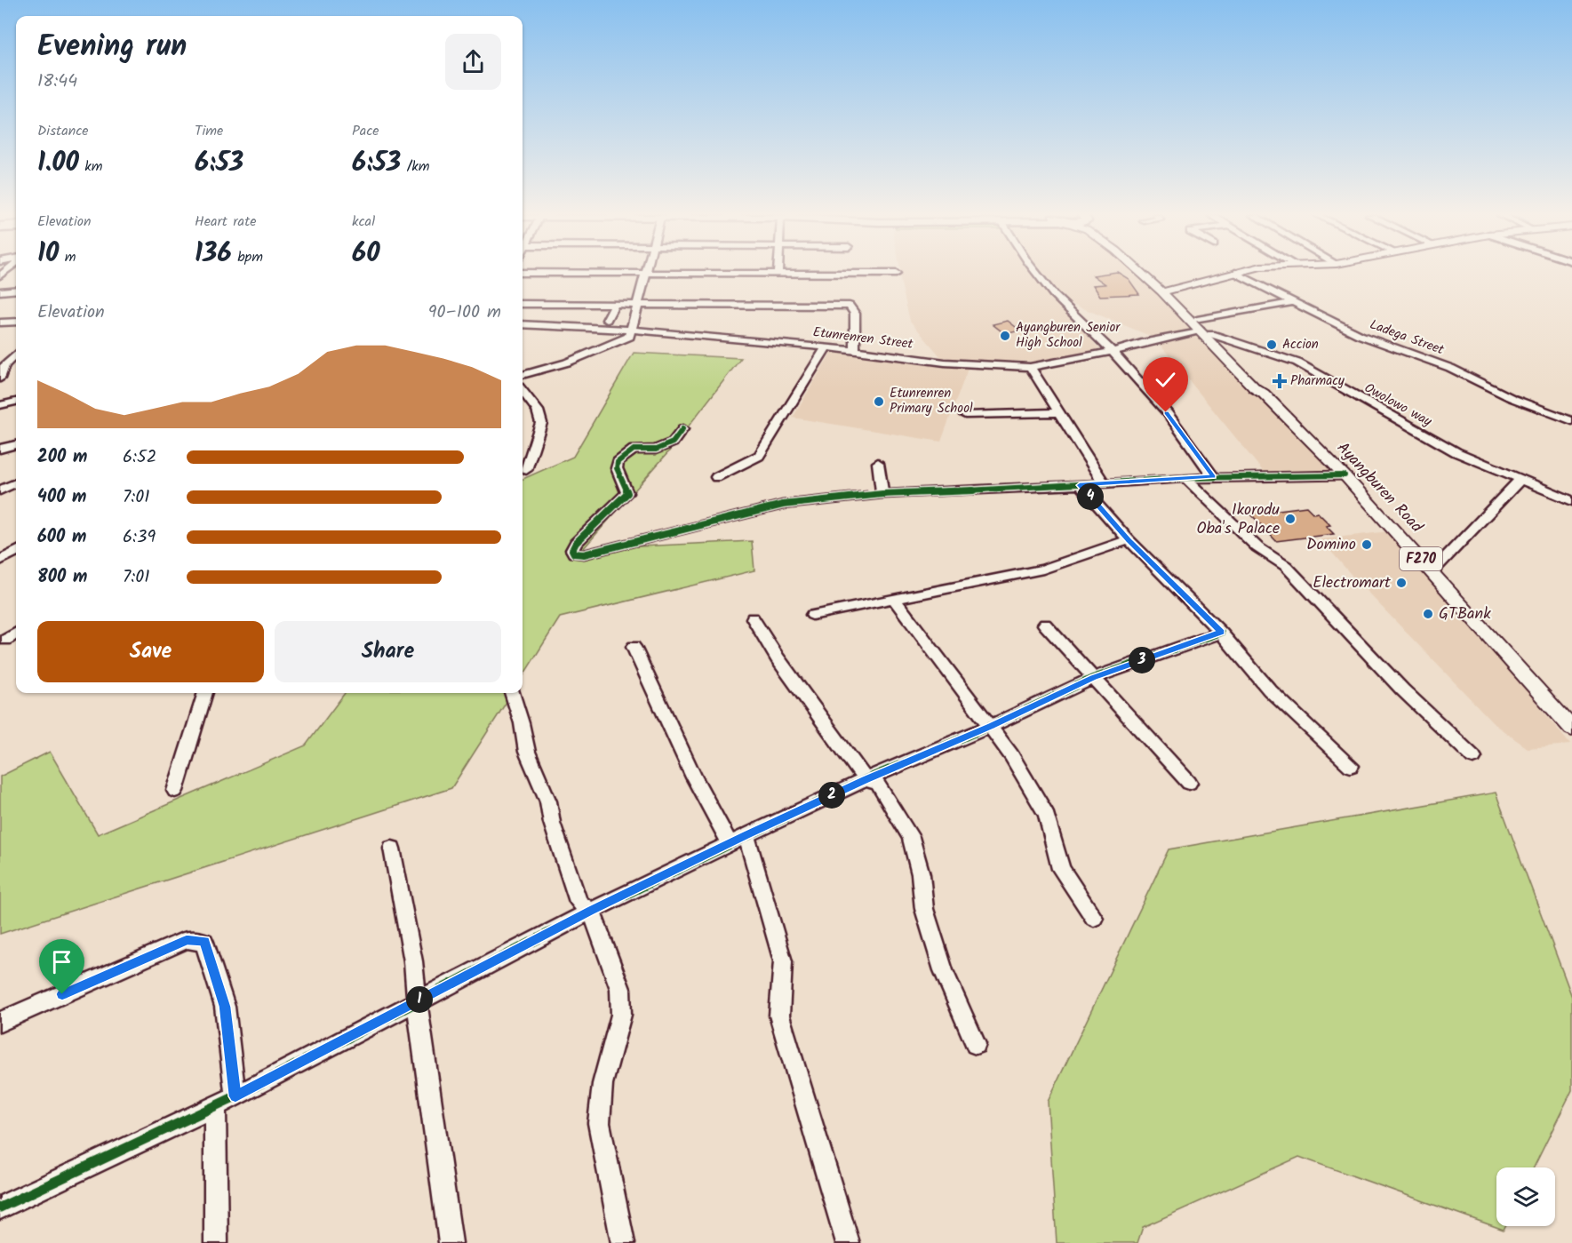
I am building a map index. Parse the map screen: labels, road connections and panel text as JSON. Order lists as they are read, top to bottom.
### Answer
{
  "streets": {
    "main road": ["Ayangburen Road", "F270"],
    "street": ["Ladega Street", "Etunrenren Street", "Owolowo way"]
  },
  "crossings": [
    ["Ladega Street", "Etunrenren Street"],
    ["Etunrenren Street", "Ayangburen Road"],
    ["Owolowo way", "Ayangburen Road"]
  ],
  "places": {
    "other": [
      "Ayangburen Senior High School",
      "Accion",
      "Etunrenren Primary School",
      "Ikorodu Oba's Palace",
      "Domino",
      "Electromart",
      "GTBank"
    ],
    "health": ["Pharmacy"]
  },
  "page": {
    "heading": ["Evening run", "18:44"],
    "stats": [
      ["Distance", "1.00 km"],
      ["Time", "6:53"],
      ["Pace", "6:53 /km"],
      ["Elevation", "10 m"],
      ["Heart rate", "136 bpm"],
      ["kcal", "60"]
    ],
    "chart": ["Elevation", "90–100 m"],
    "list": [
      {
        "name": "200 m",
        "note": "6:52"
      },
      {
        "name": "400 m",
        "note": "7:01"
      },
      {
        "name": "600 m",
        "note": "6:39"
      },
      {
        "name": "800 m",
        "note": "7:01"
      }
    ],
    "pins": [
      "4",
      "3",
      "2",
      "1"
    ],
    "buttons": ["Save", "Share"]
  }
}
